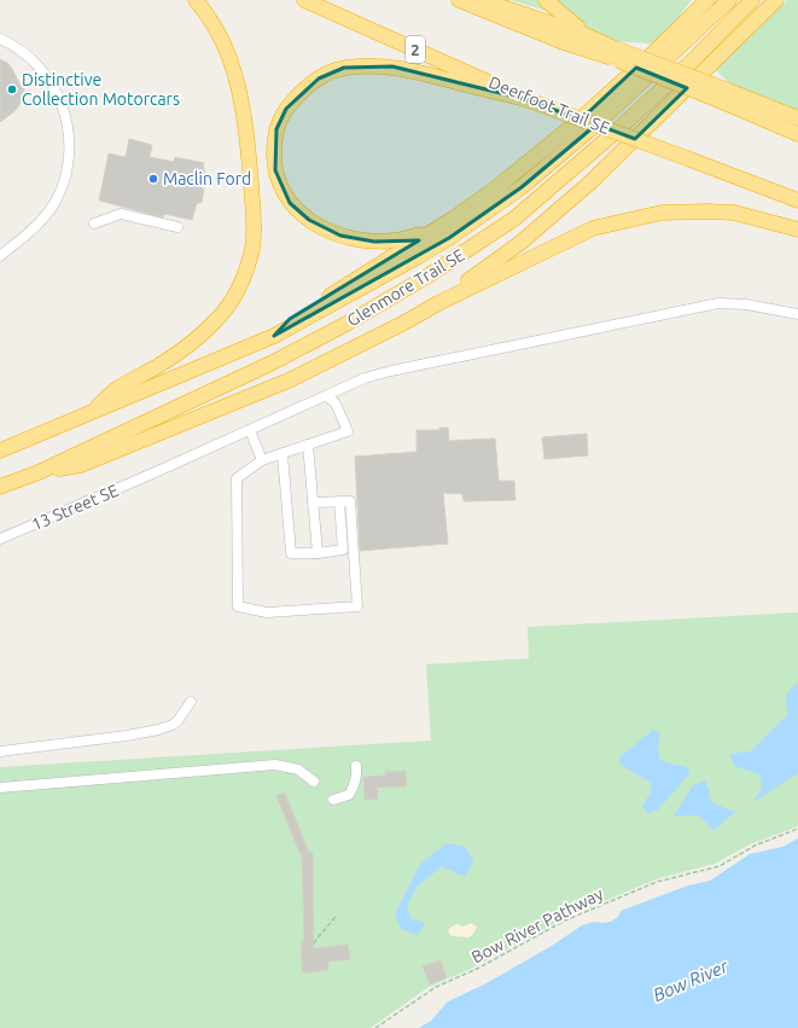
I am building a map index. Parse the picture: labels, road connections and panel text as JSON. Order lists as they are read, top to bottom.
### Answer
{
  "streets": {
    "highway": ["2", "Deerfoot Trail SE", "Glenmore Trail SE"],
    "street": ["13 Street SE"],
    "path": ["Bow River Pathway"]
  },
  "water": ["Bow River"],
  "places": ["Distinctive Collection Motorcars", "Maclin Ford"]
}
